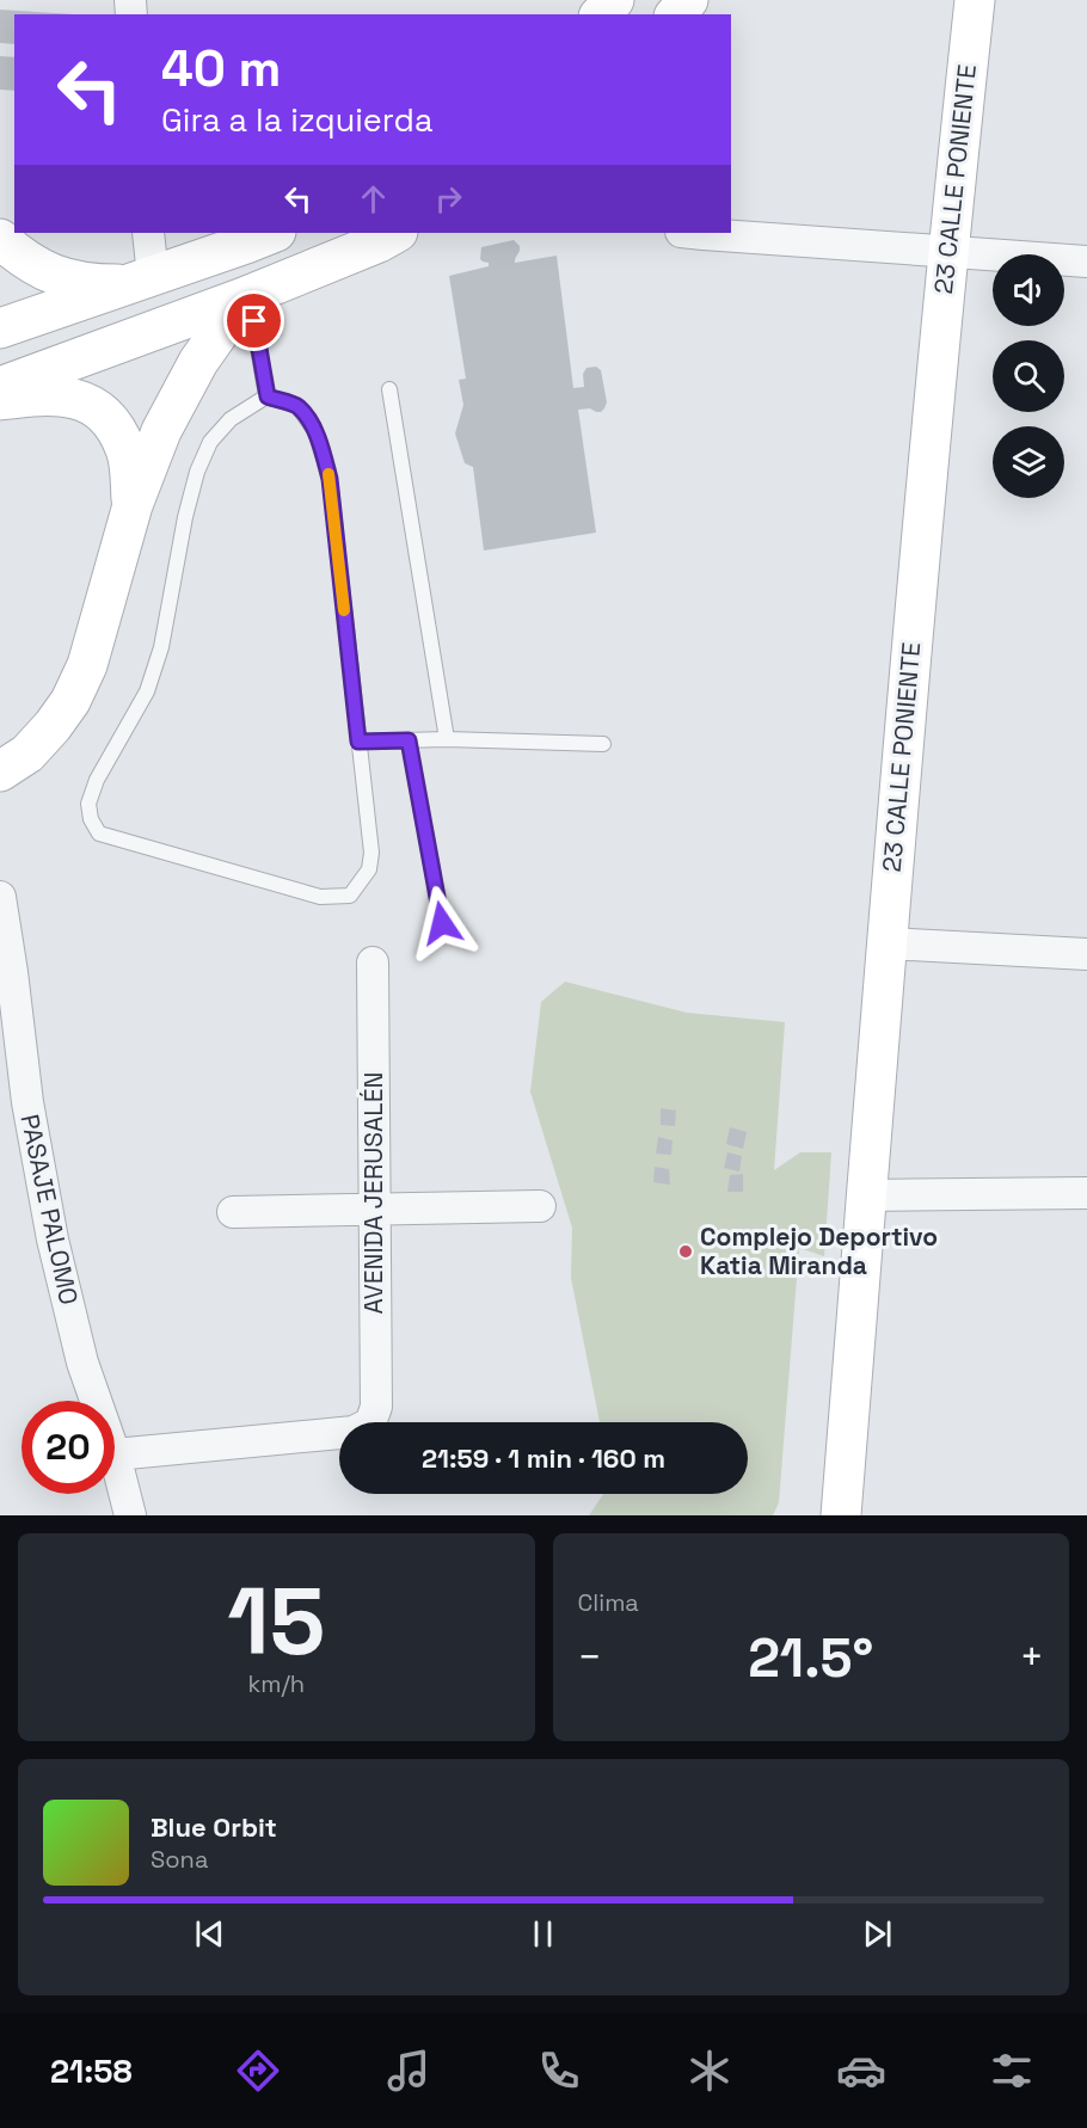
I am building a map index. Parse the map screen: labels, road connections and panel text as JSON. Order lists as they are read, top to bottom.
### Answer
{
  "streets": {
    "main road": ["23 CALLE PONIENTE"],
    "street": ["AVENIDA JERUSALÉN", "PASAJE PALOMO"]
  },
  "crossings": [
    ["AVENIDA JERUSALÉN", "PASAJE PALOMO"]
  ],
  "places": ["Complejo Deportivo Katia Miranda"],
  "page": {
    "turn": ["40 m", "Gira a la izquierda"],
    "limit": "20",
    "trip": "21:59 · 1 min · 160 m",
    "tile": [
      ["15", "km/h"],
      "Clima"
    ],
    "heat": ["−", "21.5°", "+"],
    "song": ["Blue Orbit", "Sona"],
    "tabs": "21:58"
  }
}
